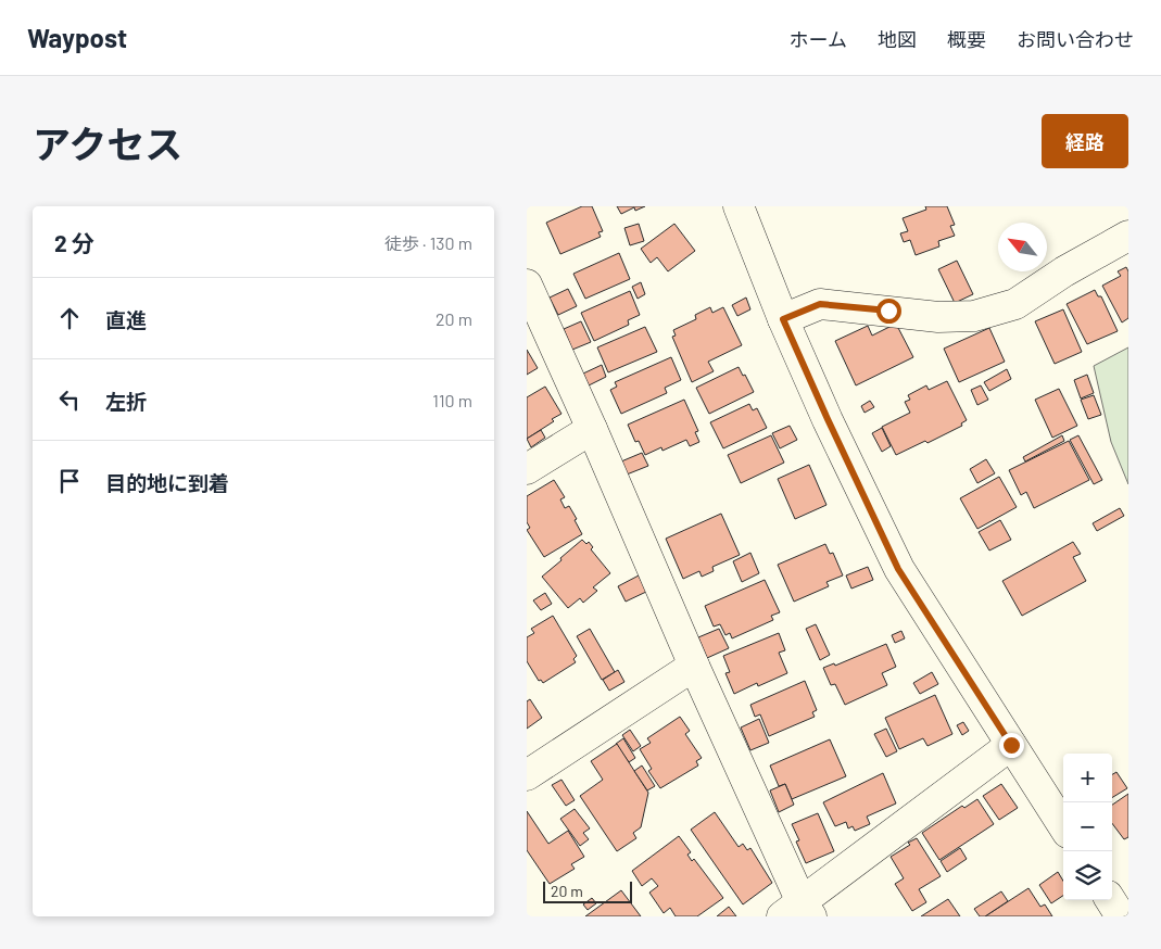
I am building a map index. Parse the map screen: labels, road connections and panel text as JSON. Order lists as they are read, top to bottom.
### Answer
{
  "scale_bar": "20 m",
  "north": "top left",
  "page": {
    "header": "Waypost",
    "nav": [
      "ホーム",
      "地図",
      "概要",
      "お問い合わせ"
    ],
    "title": "アクセス",
    "buttons": "経路",
    "heading": ["2 分", "徒歩 · 130 m"],
    "list": [
      ["直進", "20 m"],
      ["左折", "110 m"],
      "目的地に到着"
    ],
    "map_buttons": ["+", "−"],
    "scale": "20 m"
  }
}
